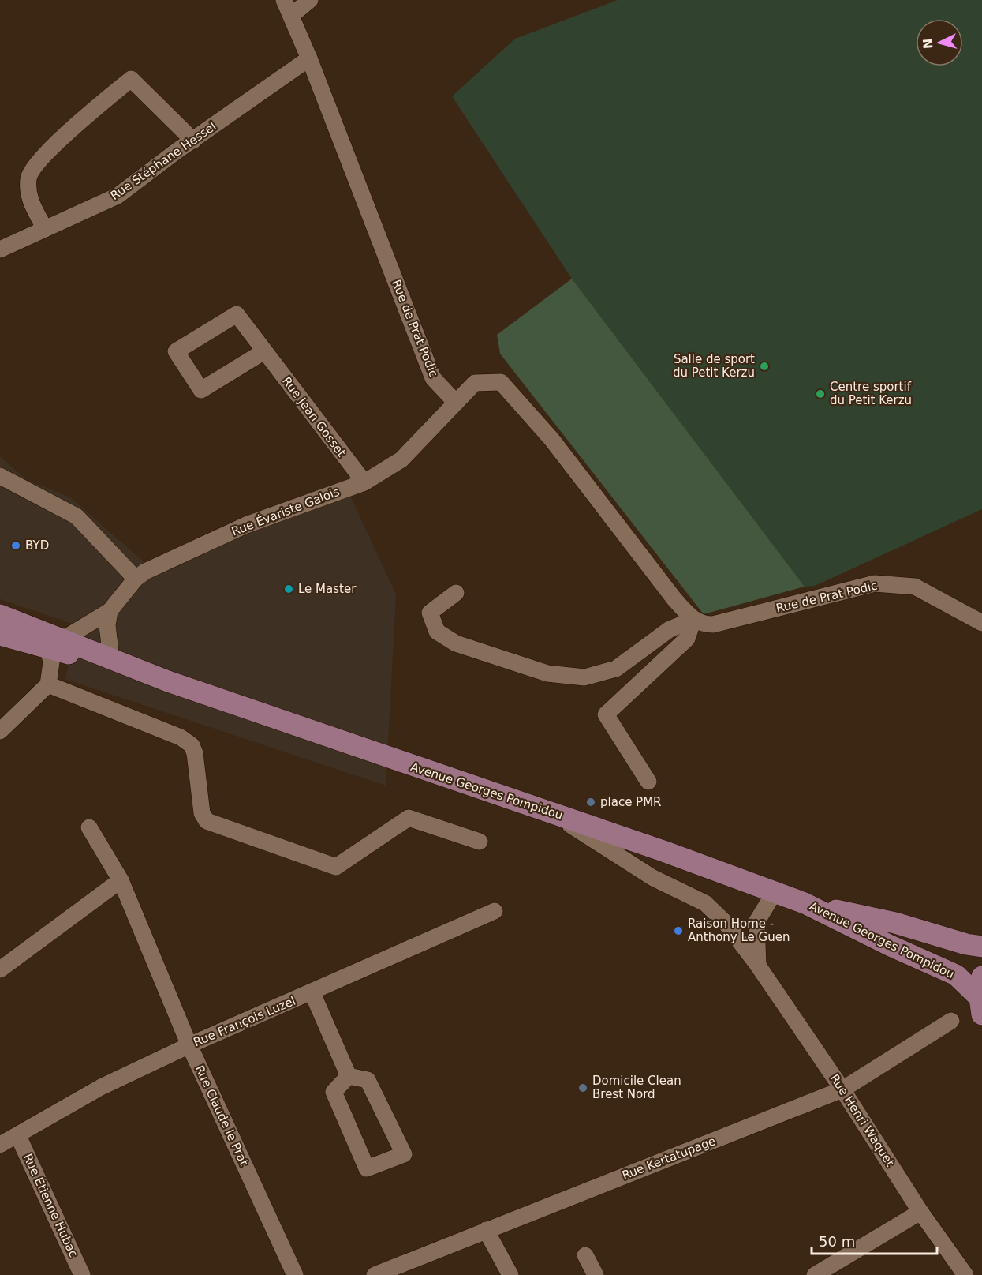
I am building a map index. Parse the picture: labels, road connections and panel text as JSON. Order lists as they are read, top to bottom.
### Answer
{
  "streets": {
    "main road": ["Avenue Georges Pompidou"],
    "street": [
      "Rue Stéphane Hessel",
      "Rue de Prat Podic",
      "Rue Jean Gosset",
      "Rue Évariste Galois",
      "Rue François Luzel",
      "Rue Claude le Prat",
      "Rue Henri Waquet",
      "Rue Kertatupage",
      "Rue Étienne Hubac"
    ]
  },
  "crossings": [
    ["Rue Stéphane Hessel", "Rue de Prat Podic"],
    ["Rue de Prat Podic", "Rue Évariste Galois"],
    ["Rue Jean Gosset", "Rue Évariste Galois"],
    ["Rue Évariste Galois", "Avenue Georges Pompidou"],
    ["Avenue Georges Pompidou", "Rue Henri Waquet"],
    ["Rue François Luzel", "Rue Claude le Prat"],
    ["Rue François Luzel", "Rue Étienne Hubac"],
    ["Rue Henri Waquet", "Rue Kertatupage"]
  ],
  "places": [
    "Salle de sport du Petit Kerzu",
    "Centre sportif du Petit Kerzu",
    "BYD",
    "Le Master",
    "place PMR",
    "Raison Home - Anthony Le Guen",
    "Domicile Clean Brest Nord"
  ],
  "scale_bar": "50 m",
  "north": "left"
}
